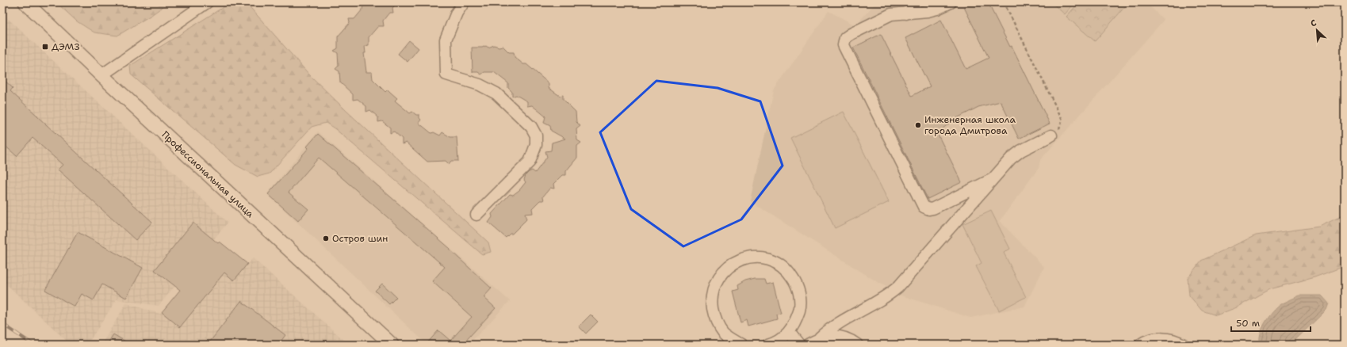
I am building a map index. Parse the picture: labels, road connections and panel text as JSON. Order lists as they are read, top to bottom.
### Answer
{
  "streets": {
    "main road": ["Профессиональная улица"]
  },
  "places": {
    "transit": ["ДЭМЗ"],
    "other": ["Инженерная школа города Дмитрова", "Остров шин"]
  },
  "scale_bar": "50 m",
  "north": "top left"
}
